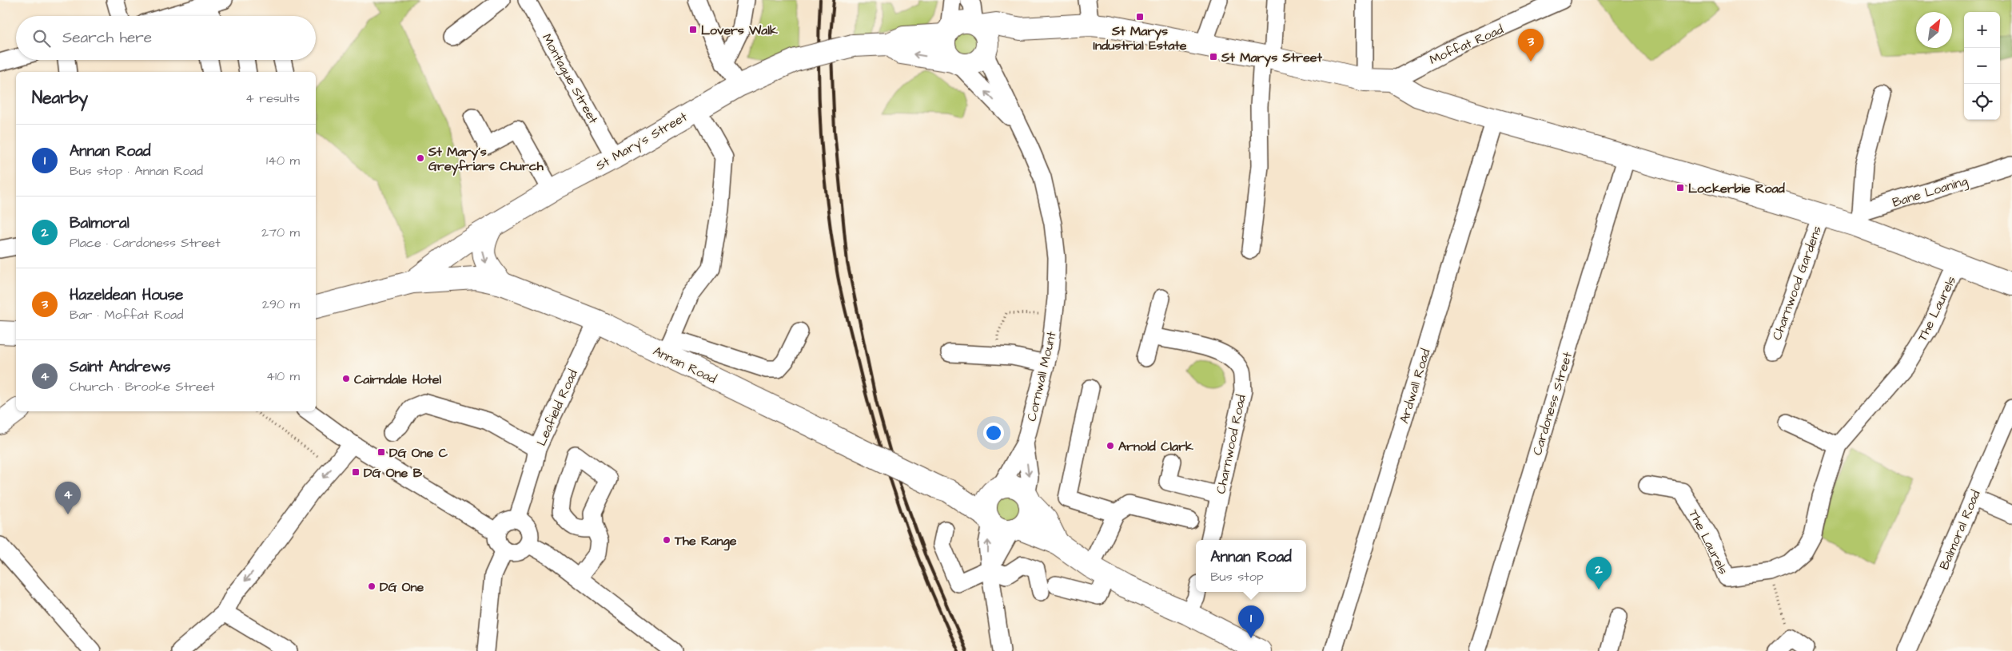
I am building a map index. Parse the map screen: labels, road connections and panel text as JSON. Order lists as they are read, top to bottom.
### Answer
{
  "streets": {
    "main road": ["St Mary's Street", "Annan Road"],
    "street": [
      "Moffat Road",
      "Montague Street",
      "Bane Loaning",
      "Charnwood Gardens",
      "The Laurels",
      "Cornwall Mount",
      "Ardwall Road",
      "Cardoness Street",
      "Leafield Road",
      "Charnwood Road",
      "Balmoral Road"
    ]
  },
  "crossings": [
    ["Montague Street", "St Mary's Street"],
    ["St Mary's Street", "Annan Road"],
    ["St Mary's Street", "Cornwall Mount"],
    ["Annan Road", "Cornwall Mount"],
    ["Annan Road", "Leafield Road"]
  ],
  "places": {
    "transit": [
      "St Marys Industrial Estate",
      "Lovers Walk",
      "St Marys Street",
      "Lockerbie Road",
      "DG One C",
      "DG One B"
    ],
    "other": [
      "St Mary's Greyfriars Church",
      "Cairndale Hotel",
      "Arnold Clark",
      "The Range",
      "DG One"
    ]
  },
  "north": "top right",
  "page": {
    "map_buttons": ["+", "−"],
    "search": "Search here",
    "pins": [
      "3",
      "4",
      "2",
      "1"
    ],
    "heading": ["Nearby", "4 results"],
    "list": [
      {
        "mark": "1",
        "name": "Annan Road",
        "note": "Bus stop · Annan Road",
        "value": "140 m"
      },
      {
        "mark": "2",
        "name": "Balmoral",
        "note": "Place · Cardoness Street",
        "value": "270 m"
      },
      {
        "mark": "3",
        "name": "Hazeldean House",
        "note": "Bar · Moffat Road",
        "value": "290 m"
      },
      {
        "mark": "4",
        "name": "Saint Andrews",
        "note": "Church · Brooke Street",
        "value": "410 m"
      }
    ],
    "popup": ["Annan Road", "Bus stop"]
  }
}
